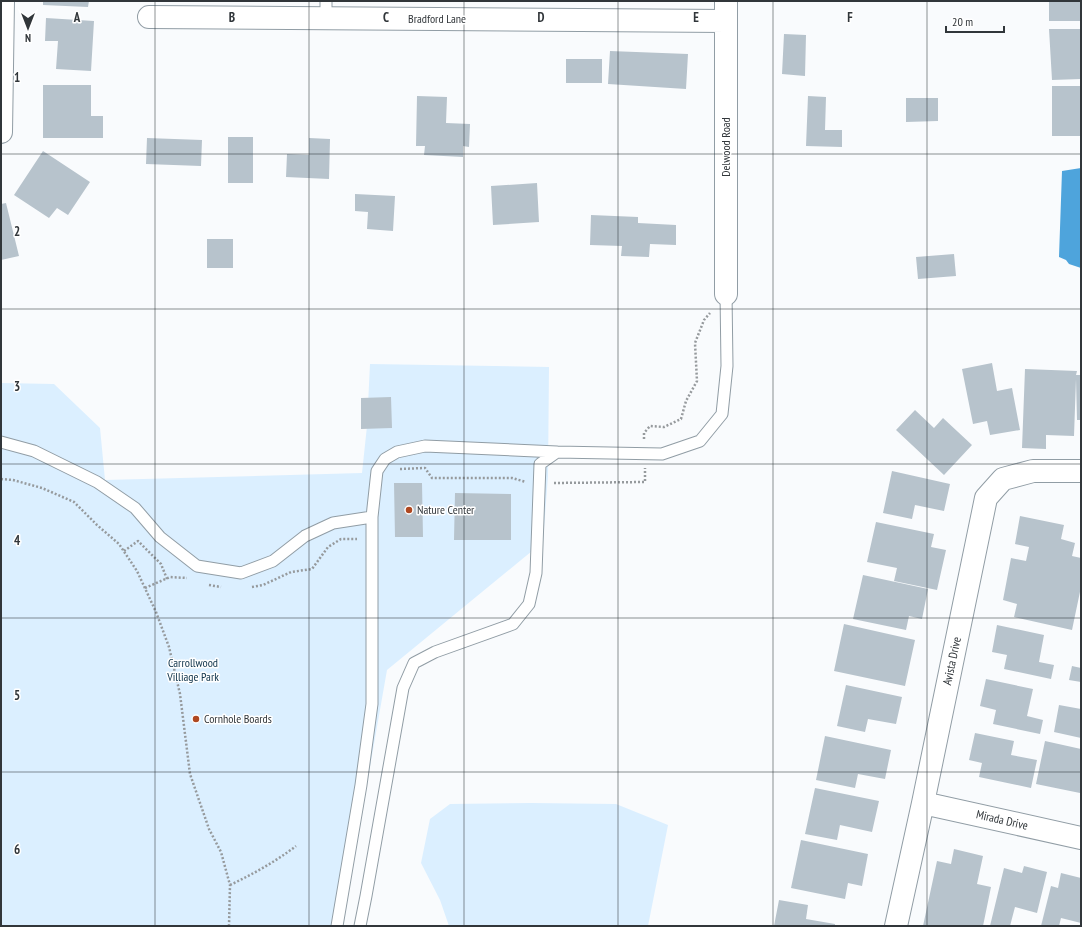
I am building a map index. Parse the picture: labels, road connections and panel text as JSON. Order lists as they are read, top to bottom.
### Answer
{
  "streets": {
    "street": [
      "Bradford Lane",
      "Delwood Road",
      "Avista Drive",
      "Mirada Drive"
    ]
  },
  "crossings": [
    ["Bradford Lane", "Delwood Road"],
    ["Avista Drive", "Mirada Drive"]
  ],
  "parks": ["Carrollwood Villiage Park"],
  "places": ["Nature Center", "Cornhole Boards"],
  "scale_bar": "20 m",
  "north": "bottom",
  "grid": {
    "columns": [
      "A",
      "B",
      "C",
      "D",
      "E",
      "F"
    ],
    "rows": [
      "1",
      "2",
      "3",
      "4",
      "5",
      "6"
    ]
  }
}
